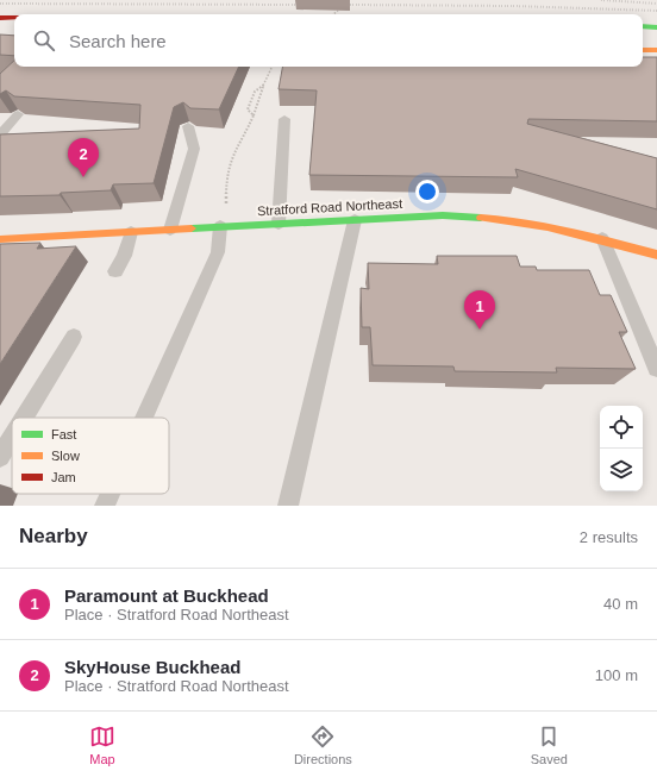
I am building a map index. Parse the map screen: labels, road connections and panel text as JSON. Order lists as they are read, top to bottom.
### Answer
{
  "streets": {
    "main road": ["Stratford Road Northeast"]
  },
  "legend": ["Fast", "Slow", "Jam"],
  "page": {
    "search": "Search here",
    "pins": ["2", "1"],
    "heading": ["Nearby", "2 results"],
    "list": [
      {
        "mark": "1",
        "name": "Paramount at Buckhead",
        "note": "Place · Stratford Road Northeast",
        "value": "40 m"
      },
      {
        "mark": "2",
        "name": "SkyHouse Buckhead",
        "note": "Place · Stratford Road Northeast",
        "value": "100 m"
      }
    ],
    "nav": ["Map", "Directions", "Saved"]
  }
}
